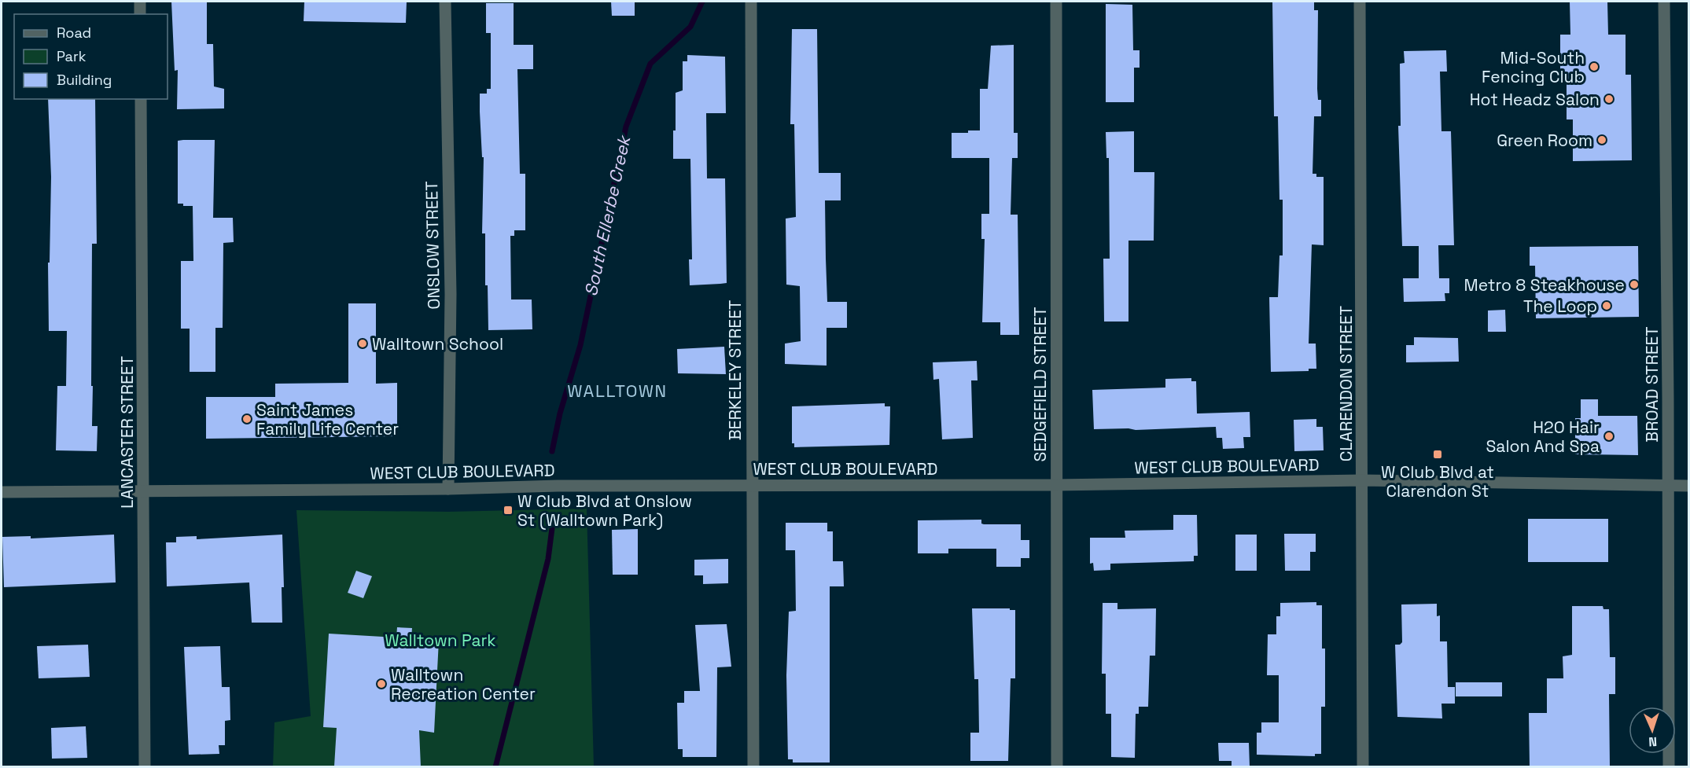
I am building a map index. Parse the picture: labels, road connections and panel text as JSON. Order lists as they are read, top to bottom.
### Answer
{
  "streets": {
    "street": [
      "ONSLOW STREET",
      "BERKELEY STREET",
      "CLARENDON STREET",
      "SEDGEFIELD STREET",
      "BROAD STREET",
      "LANCASTER STREET",
      "WEST CLUB BOULEVARD"
    ]
  },
  "crossings": [
    ["ONSLOW STREET", "WEST CLUB BOULEVARD"],
    ["BERKELEY STREET", "WEST CLUB BOULEVARD"],
    ["CLARENDON STREET", "WEST CLUB BOULEVARD"],
    ["SEDGEFIELD STREET", "WEST CLUB BOULEVARD"],
    ["BROAD STREET", "WEST CLUB BOULEVARD"],
    ["LANCASTER STREET", "WEST CLUB BOULEVARD"]
  ],
  "districts": ["WALLTOWN"],
  "water": ["South Ellerbe Creek"],
  "parks": ["Walltown Park"],
  "places": {
    "other": [
      "Mid-South Fencing Club",
      "Hot Headz Salon",
      "Green Room",
      "Metro 8 Steakhouse",
      "The Loop",
      "Walltown School",
      "Saint James Family Life Center",
      "H2O Hair Salon And Spa",
      "Walltown Recreation Center"
    ],
    "transit": ["W Club Blvd at Clarendon St", "W Club Blvd at Onslow St (Walltown Park)"]
  },
  "legend": ["Road", "Park", "Building"],
  "north": "bottom"
}
